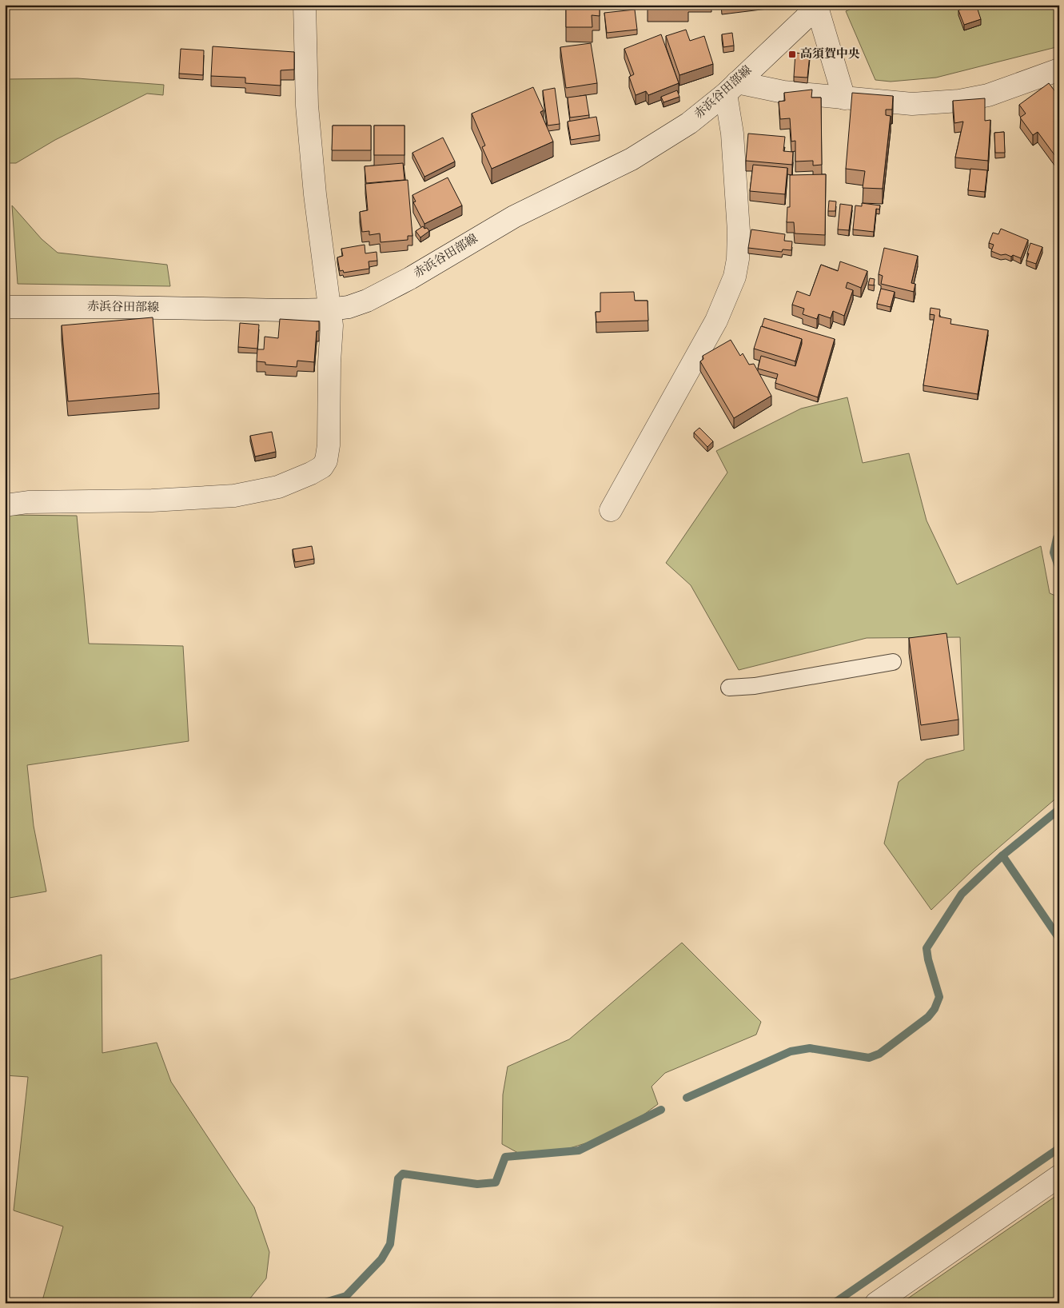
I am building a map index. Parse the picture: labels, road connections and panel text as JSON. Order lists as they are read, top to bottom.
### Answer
{
  "streets": {
    "street": ["赤浜谷田部線"]
  },
  "places": {
    "transit": ["高須賀中央"]
  }
}
